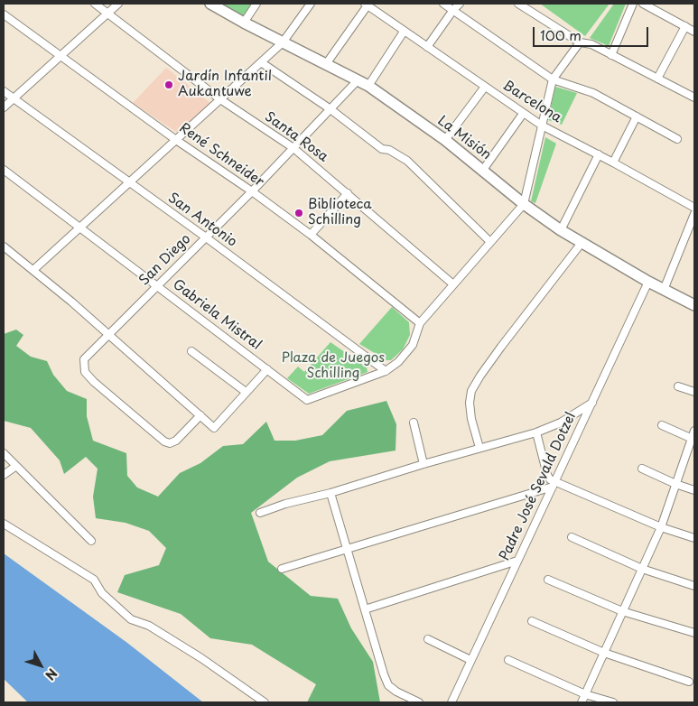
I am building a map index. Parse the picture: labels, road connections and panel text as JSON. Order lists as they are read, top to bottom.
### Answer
{
  "streets": {
    "street": [
      "Barcelona",
      "Santa Rosa",
      "La Misión",
      "René Schneider",
      "San Antonio",
      "San Diego",
      "Gabriela Mistral",
      "Padre José Sevald Dotzel"
    ]
  },
  "crossings": [
    ["Santa Rosa", "San Diego"],
    ["La Misión", "San Diego"],
    ["La Misión", "Padre José Sevald Dotzel"],
    ["René Schneider", "San Diego"],
    ["San Antonio", "San Diego"],
    ["San Antonio", "Gabriela Mistral"],
    ["San Diego", "Gabriela Mistral"]
  ],
  "parks": ["Plaza de Juegos Schilling"],
  "places": ["Jardín Infantil Aukantuwe", "Biblioteca Schilling"],
  "scale_bar": "100 m",
  "north": "bottom right"
}
